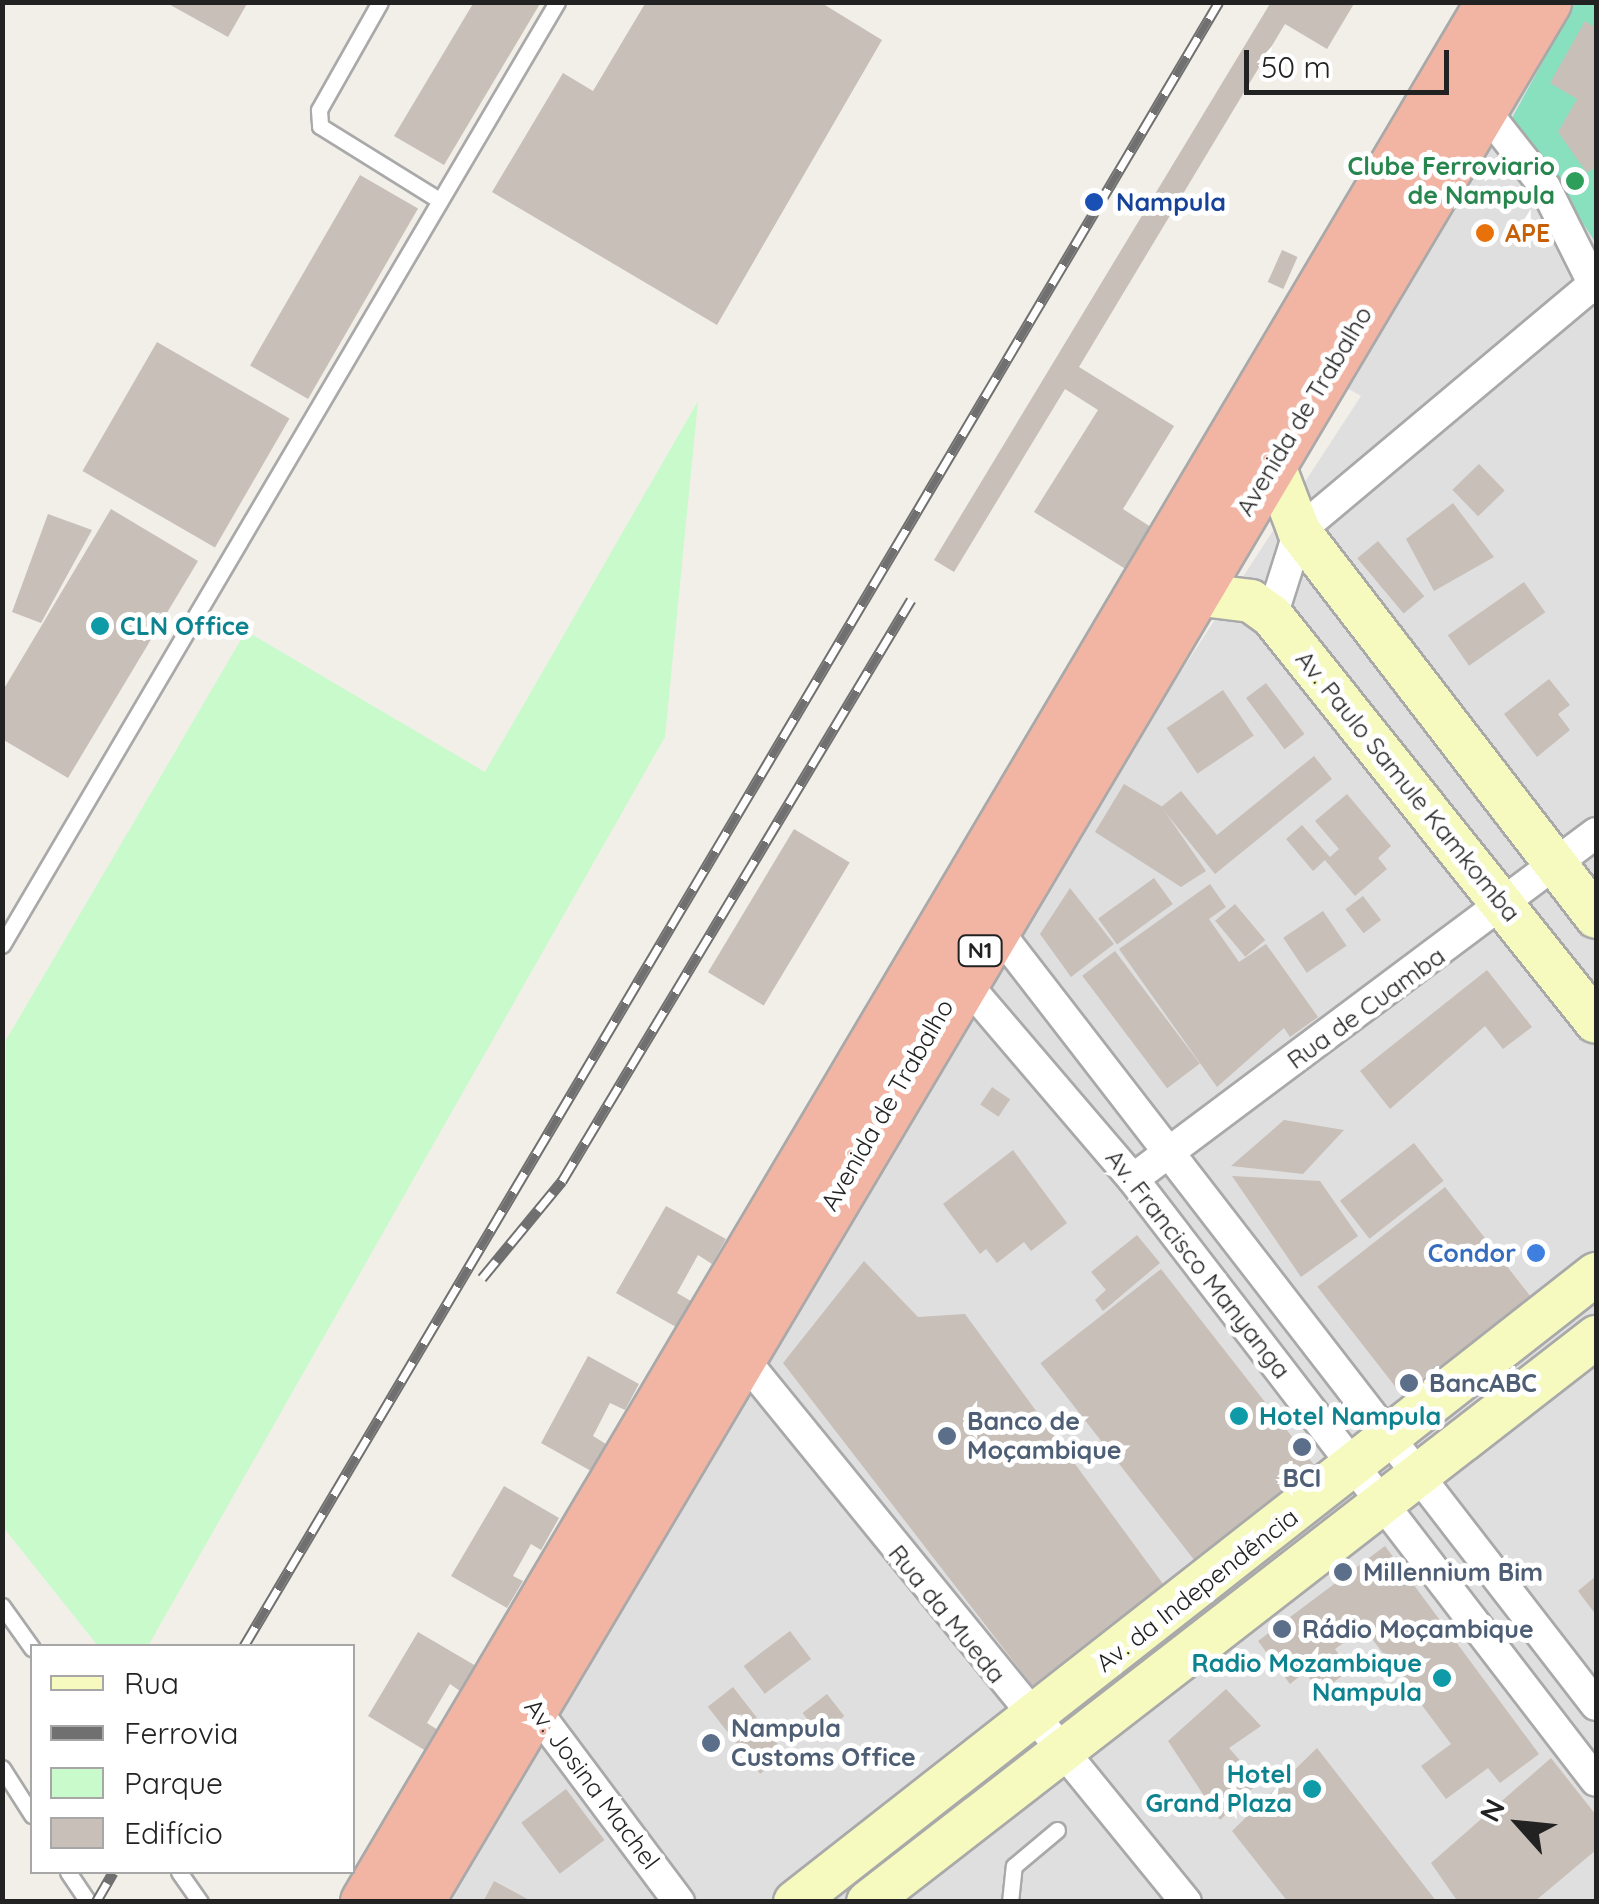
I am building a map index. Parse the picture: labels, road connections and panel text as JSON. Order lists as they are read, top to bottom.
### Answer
{
  "streets": {
    "highway": ["Avenida de Trabalho", "N1"],
    "main road": ["Av. Paulo Samule Kamkomba", "Av. da Independência"],
    "street": [
      "Rua de Cuamba",
      "Av. Francisco Manyanga",
      "Rua da Mueda",
      "Av. Josina Machel"
    ]
  },
  "crossings": [
    ["Avenida de Trabalho", "Av. Paulo Samule Kamkomba"],
    ["Avenida de Trabalho", "Av. Francisco Manyanga"],
    ["Avenida de Trabalho", "Rua da Mueda"],
    ["Avenida de Trabalho", "Av. Josina Machel"],
    ["Av. Paulo Samule Kamkomba", "Rua de Cuamba"],
    ["Rua de Cuamba", "Av. Francisco Manyanga"],
    ["Av. Francisco Manyanga", "Av. da Independência"],
    ["Av. da Independência", "Rua da Mueda"]
  ],
  "places": [
    "Clube Ferroviario de Nampula",
    "Nampula",
    "APE",
    "CLN Office",
    "Condor",
    "BancABC",
    "Hotel Nampula",
    "Banco de Moçambique",
    "BCI",
    "Millennium Bim",
    "Rádio Moçambique",
    "Radio Mozambique Nampula",
    "Nampula Customs Office",
    "Hotel Grand Plaza"
  ],
  "legend": [
    "Rua",
    "Ferrovia",
    "Parque",
    "Edifício"
  ],
  "scale_bar": "50 m",
  "north": "top left"
}
